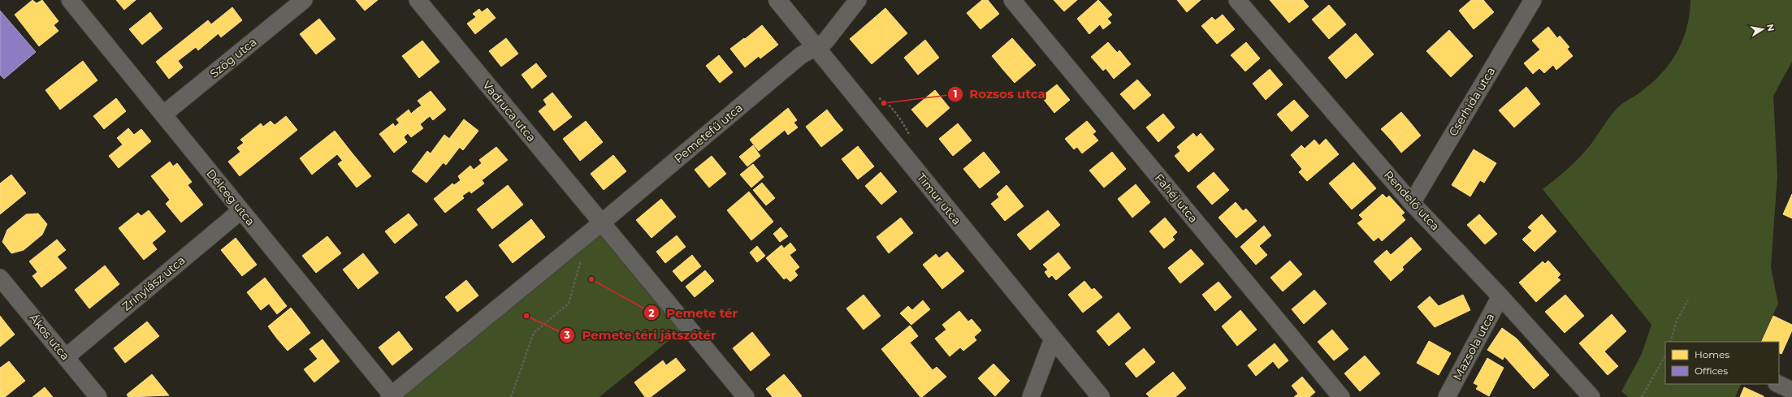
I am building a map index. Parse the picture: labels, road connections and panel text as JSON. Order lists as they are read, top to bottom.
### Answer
{
  "streets": {
    "street": [
      "Szög utca",
      "Cserhida utca",
      "Vadruca utca",
      "Pemetefű utca",
      "Délceg utca",
      "Fahéj utca",
      "Timur utca",
      "Rendelő utca",
      "Zrínyiász utca",
      "Ákos utca",
      "Mazsola utca"
    ]
  },
  "crossings": [
    ["Szög utca", "Délceg utca"],
    ["Cserhida utca", "Rendelő utca"],
    ["Vadruca utca", "Pemetefű utca"],
    ["Pemetefű utca", "Délceg utca"],
    ["Pemetefű utca", "Timur utca"],
    ["Délceg utca", "Zrínyiász utca"],
    ["Rendelő utca", "Mazsola utca"],
    ["Zrínyiász utca", "Ákos utca"]
  ],
  "places": ["Rozsos utca", "Pemete tér", "Pemete téri játszótér"],
  "legend": ["Homes", "Offices"],
  "north": "right"
}
